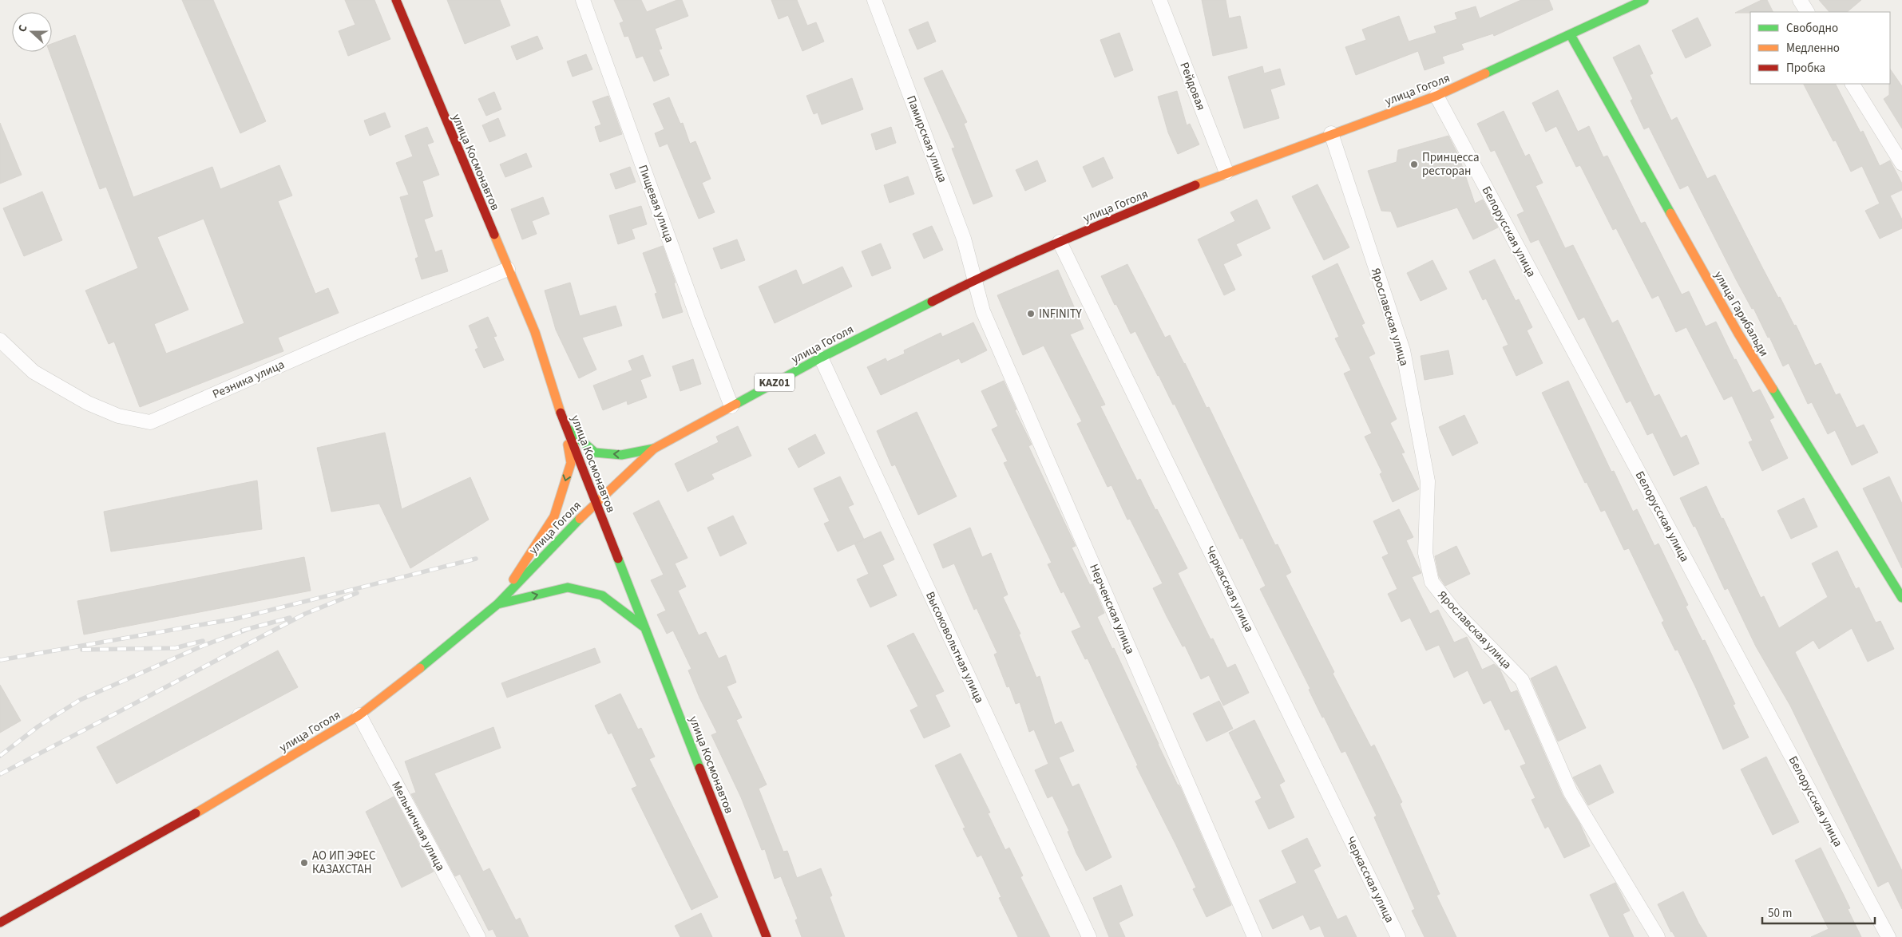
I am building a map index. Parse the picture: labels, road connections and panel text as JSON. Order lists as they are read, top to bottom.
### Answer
{
  "streets": {
    "main road": [
      "улица Гоголя",
      "улица Космонавтов",
      "улица Гарибальди",
      "KАZ01"
    ],
    "street": [
      "Рейдовая",
      "Памирская улица",
      "Пищевая улица",
      "Белорусская улица",
      "Ярославская улица",
      "Резника улица",
      "Черкасская улица",
      "Нерченская улица",
      "Высоковольтная улица",
      "Мельничная улица"
    ]
  },
  "crossings": [
    ["Рейдовая", "улица Гоголя"],
    ["улица Гоголя", "Памирская улица"],
    ["улица Гоголя", "улица Космонавтов"],
    ["улица Гоголя", "Пищевая улица"],
    ["улица Гоголя", "Белорусская улица"],
    ["улица Гоголя", "улица Гарибальди"],
    ["улица Гоголя", "Ярославская улица"],
    ["улица Гоголя", "Черкасская улица"],
    ["улица Гоголя", "Нерченская улица"],
    ["улица Гоголя", "Высоковольтная улица"],
    ["улица Гоголя", "Мельничная улица"],
    ["Памирская улица", "Нерченская улица"],
    ["улица Космонавтов", "Резника улица"]
  ],
  "places": ["Принцесса ресторан", "INFINITY", "АО ИП ЭФЕС КАЗАХСТАН"],
  "legend": ["Свободно", "Медленно", "Пробка"],
  "scale_bar": "50 m",
  "north": "left"
}
